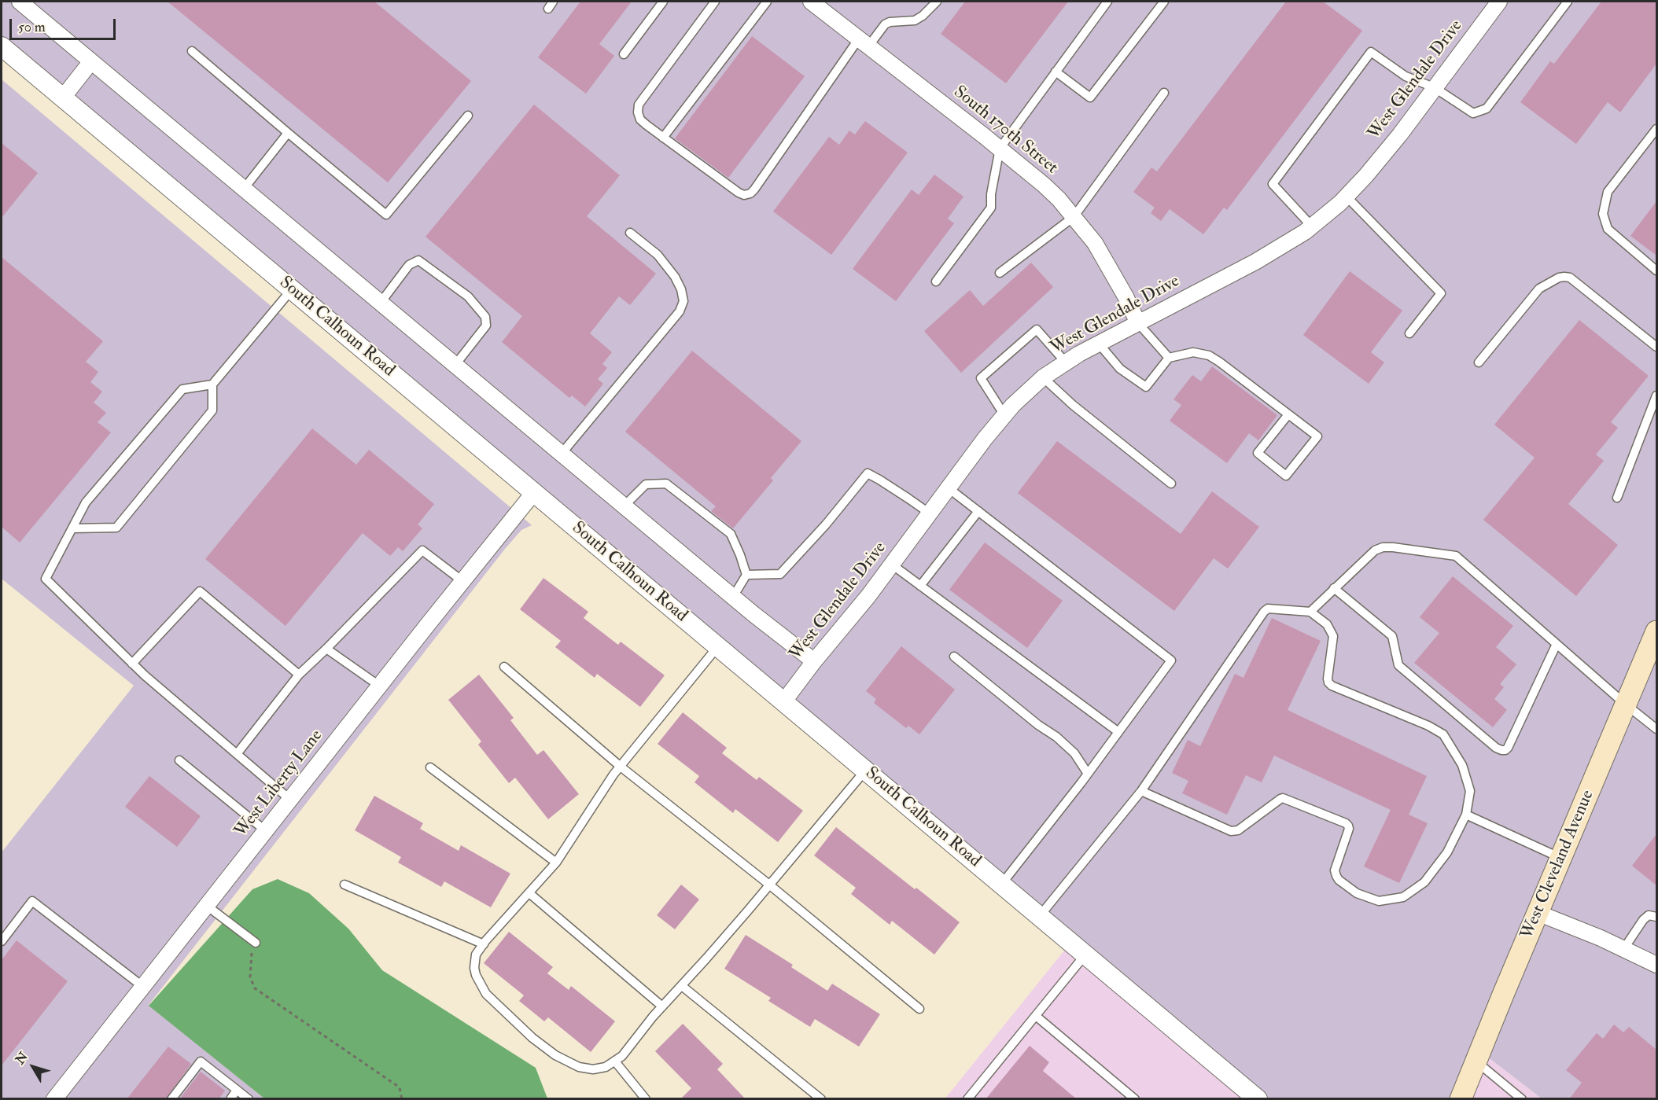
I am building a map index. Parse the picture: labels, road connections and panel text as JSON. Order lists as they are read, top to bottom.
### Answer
{
  "streets": {
    "main road": ["West Cleveland Avenue"],
    "street": [
      "West Glendale Drive",
      "South 170th Street",
      "South Calhoun Road",
      "West Liberty Lane"
    ]
  },
  "crossings": [
    ["West Glendale Drive", "South 170th Street"],
    ["West Glendale Drive", "South Calhoun Road"],
    ["South Calhoun Road", "West Liberty Lane"]
  ],
  "scale_bar": "50 m",
  "north": "top left"
}
